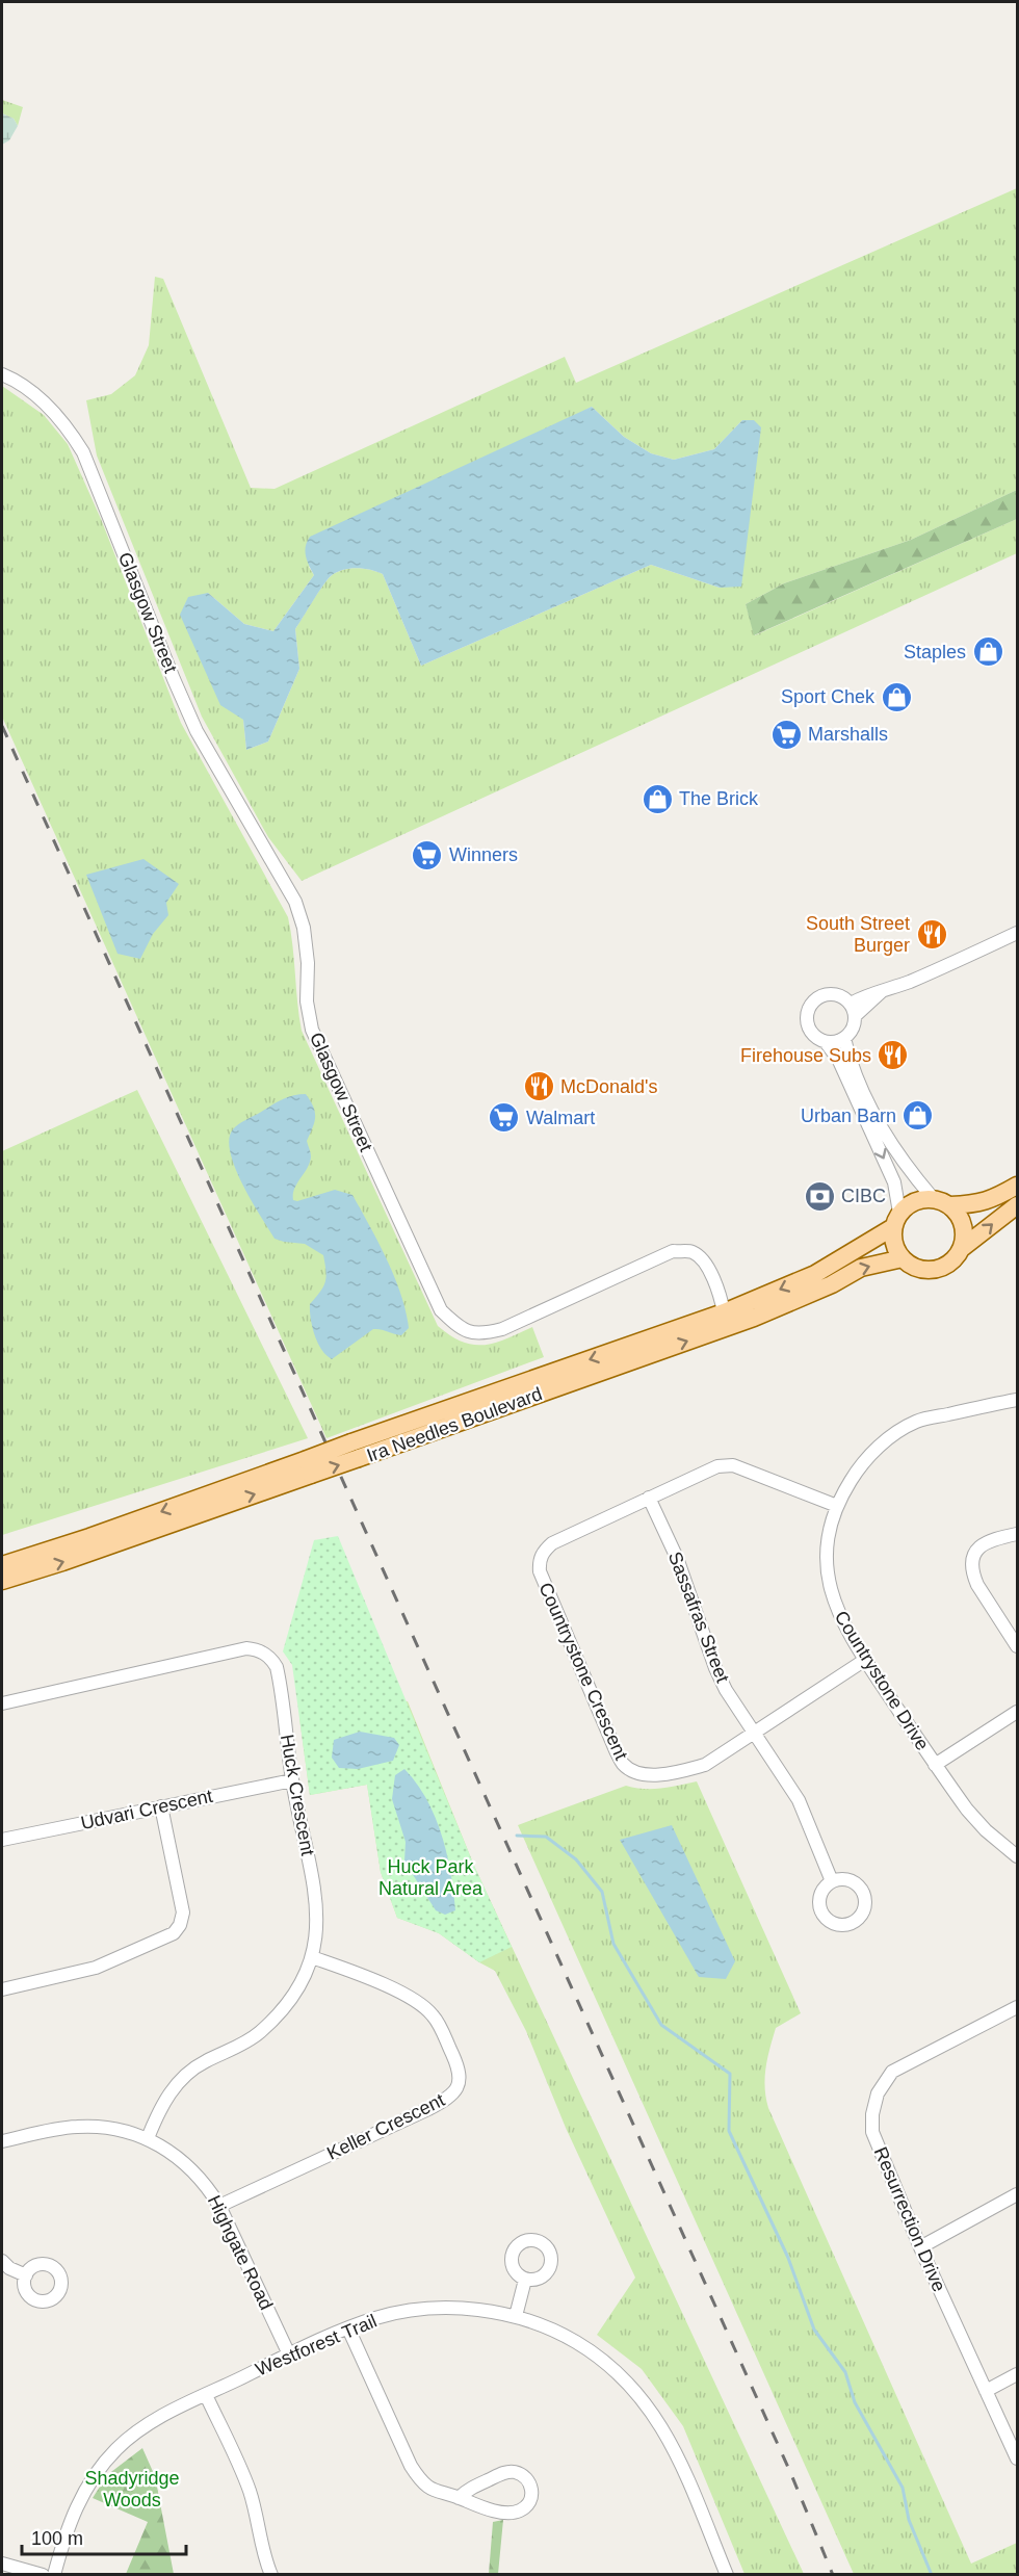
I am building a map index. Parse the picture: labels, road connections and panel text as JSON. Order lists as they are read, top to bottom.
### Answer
{
  "streets": {
    "main road": ["Ira Needles Boulevard"],
    "street": [
      "Glasgow Street",
      "Sassafras Street",
      "Countrystone Crescent",
      "Countrystone Drive",
      "Huck Crescent",
      "Udvari Crescent",
      "Keller Crescent",
      "Resurrection Drive",
      "Highgate Road",
      "Westforest Trail"
    ]
  },
  "crossings": [
    ["Glasgow Street", "Ira Needles Boulevard"],
    ["Sassafras Street", "Countrystone Crescent"],
    ["Countrystone Crescent", "Countrystone Drive"],
    ["Huck Crescent", "Udvari Crescent"],
    ["Huck Crescent", "Keller Crescent"],
    ["Huck Crescent", "Highgate Road"],
    ["Keller Crescent", "Highgate Road"],
    ["Highgate Road", "Westforest Trail"]
  ],
  "parks": ["Huck Park Natural Area", "Shadyridge Woods"],
  "places": {
    "shop": [
      "Staples",
      "Sport Chek",
      "The Brick",
      "Urban Barn"
    ],
    "supermarket": ["Marshalls", "Winners", "Walmart"],
    "restaurant": ["South Street Burger", "Firehouse Subs", "McDonald's"],
    "bank": ["CIBC"]
  },
  "scale_bar": "100 m"
}
